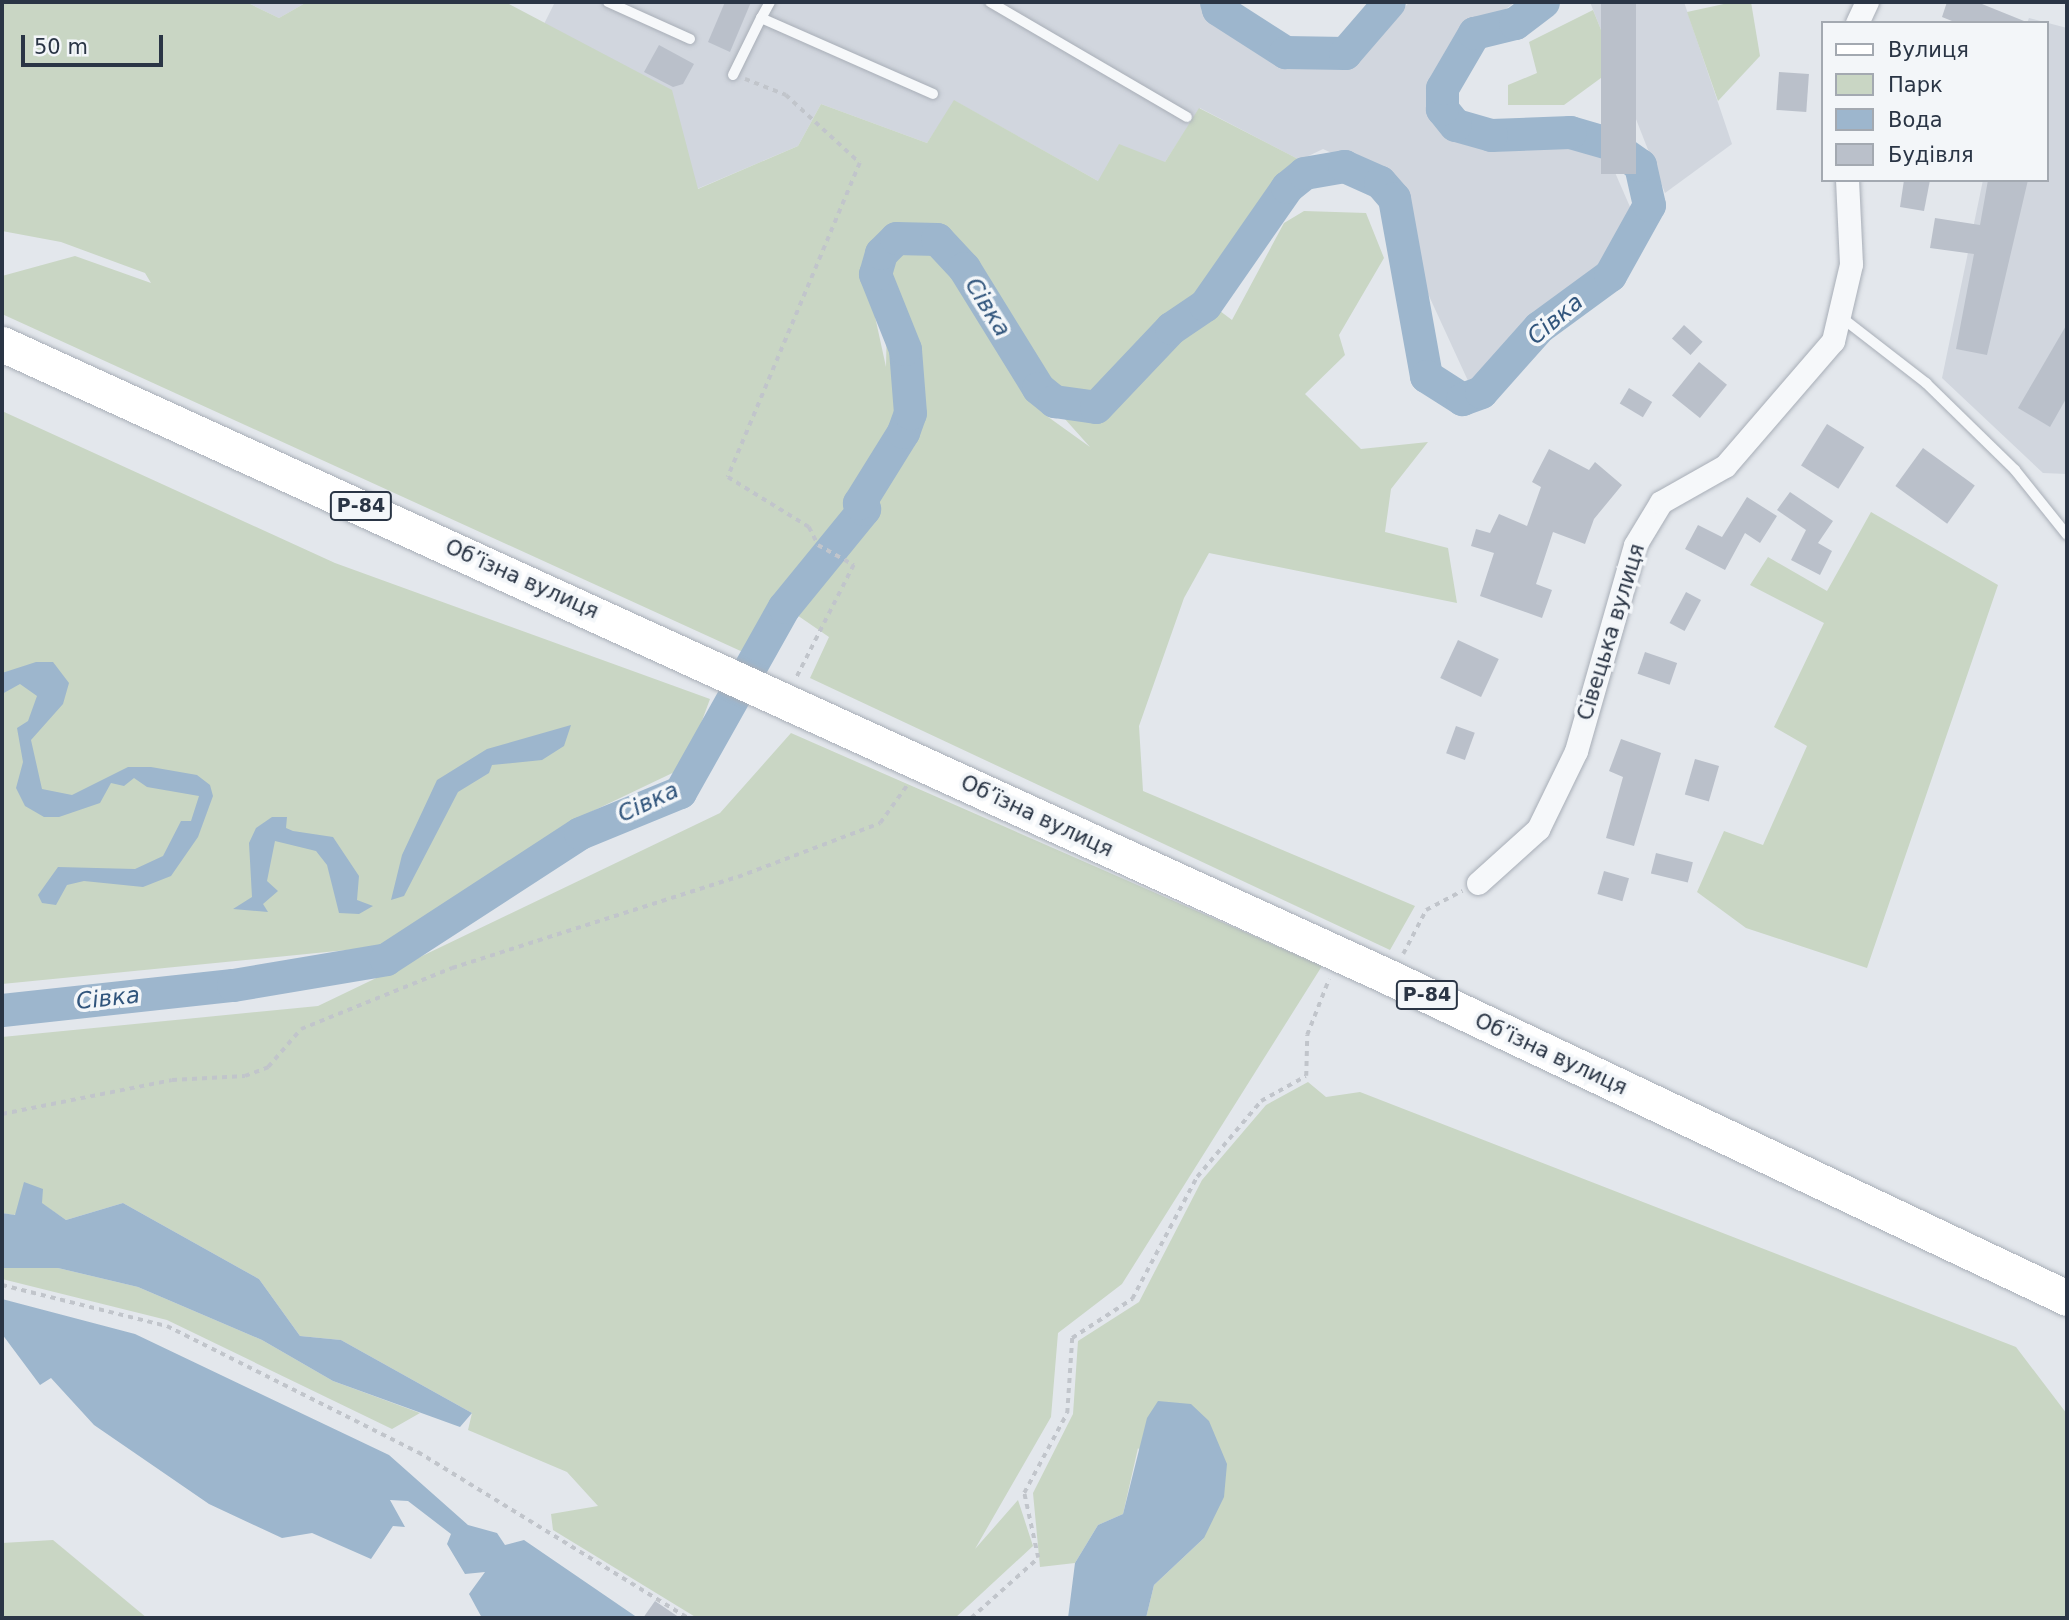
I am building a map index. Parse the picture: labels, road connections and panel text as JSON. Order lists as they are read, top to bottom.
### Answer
{
  "streets": {
    "main road": ["Р-84", "Обʼїзна вулиця"],
    "street": ["Сівецька вулиця"]
  },
  "water": ["Сівка"],
  "legend": [
    "Вулиця",
    "Парк",
    "Вода",
    "Будівля"
  ],
  "scale_bar": "50 m"
}
